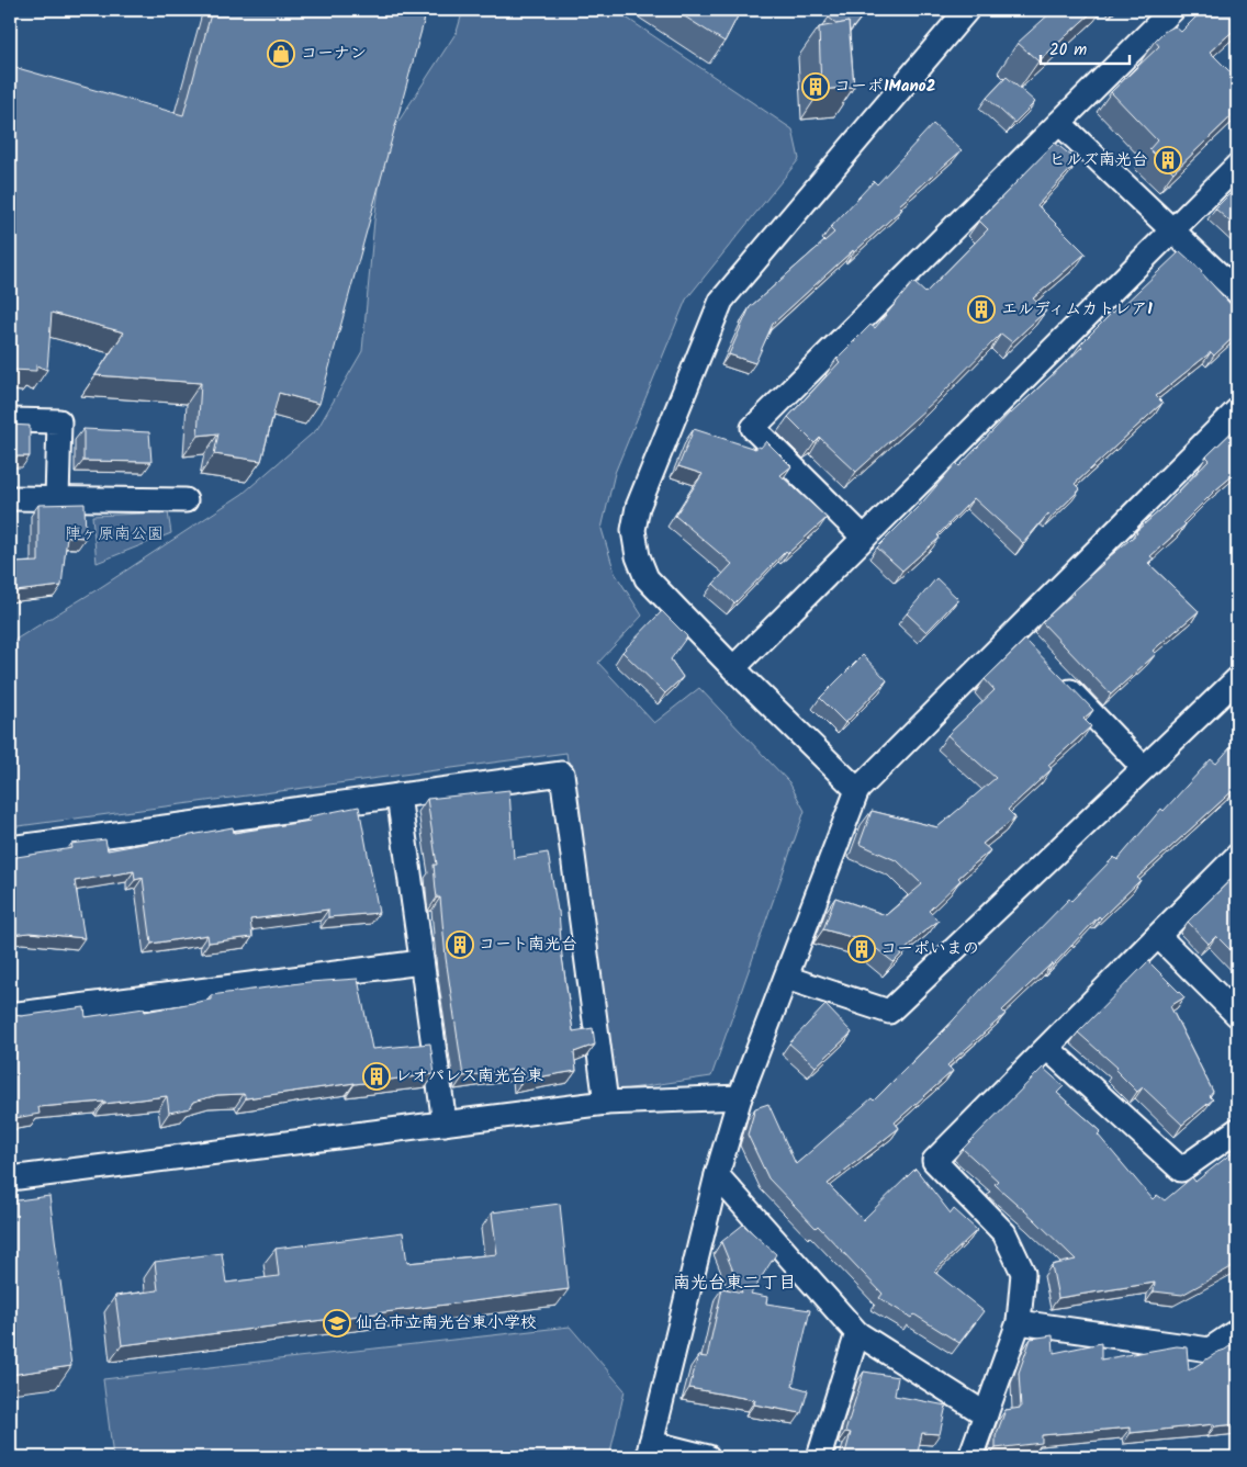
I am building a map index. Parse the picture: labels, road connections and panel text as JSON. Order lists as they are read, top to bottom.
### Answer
{
  "districts": ["南光台東二丁目"],
  "parks": ["陣ヶ原南公園"],
  "places": {
    "shop": ["コーナン"],
    "building": [
      "コーポ1Mano2",
      "ヒルズ南光台",
      "エルディムカトレア1",
      "コート南光台",
      "コーポいまの",
      "レオパレス南光台東"
    ],
    "school or university": ["仙台市立南光台東小学校"]
  },
  "scale_bar": "20 m"
}
